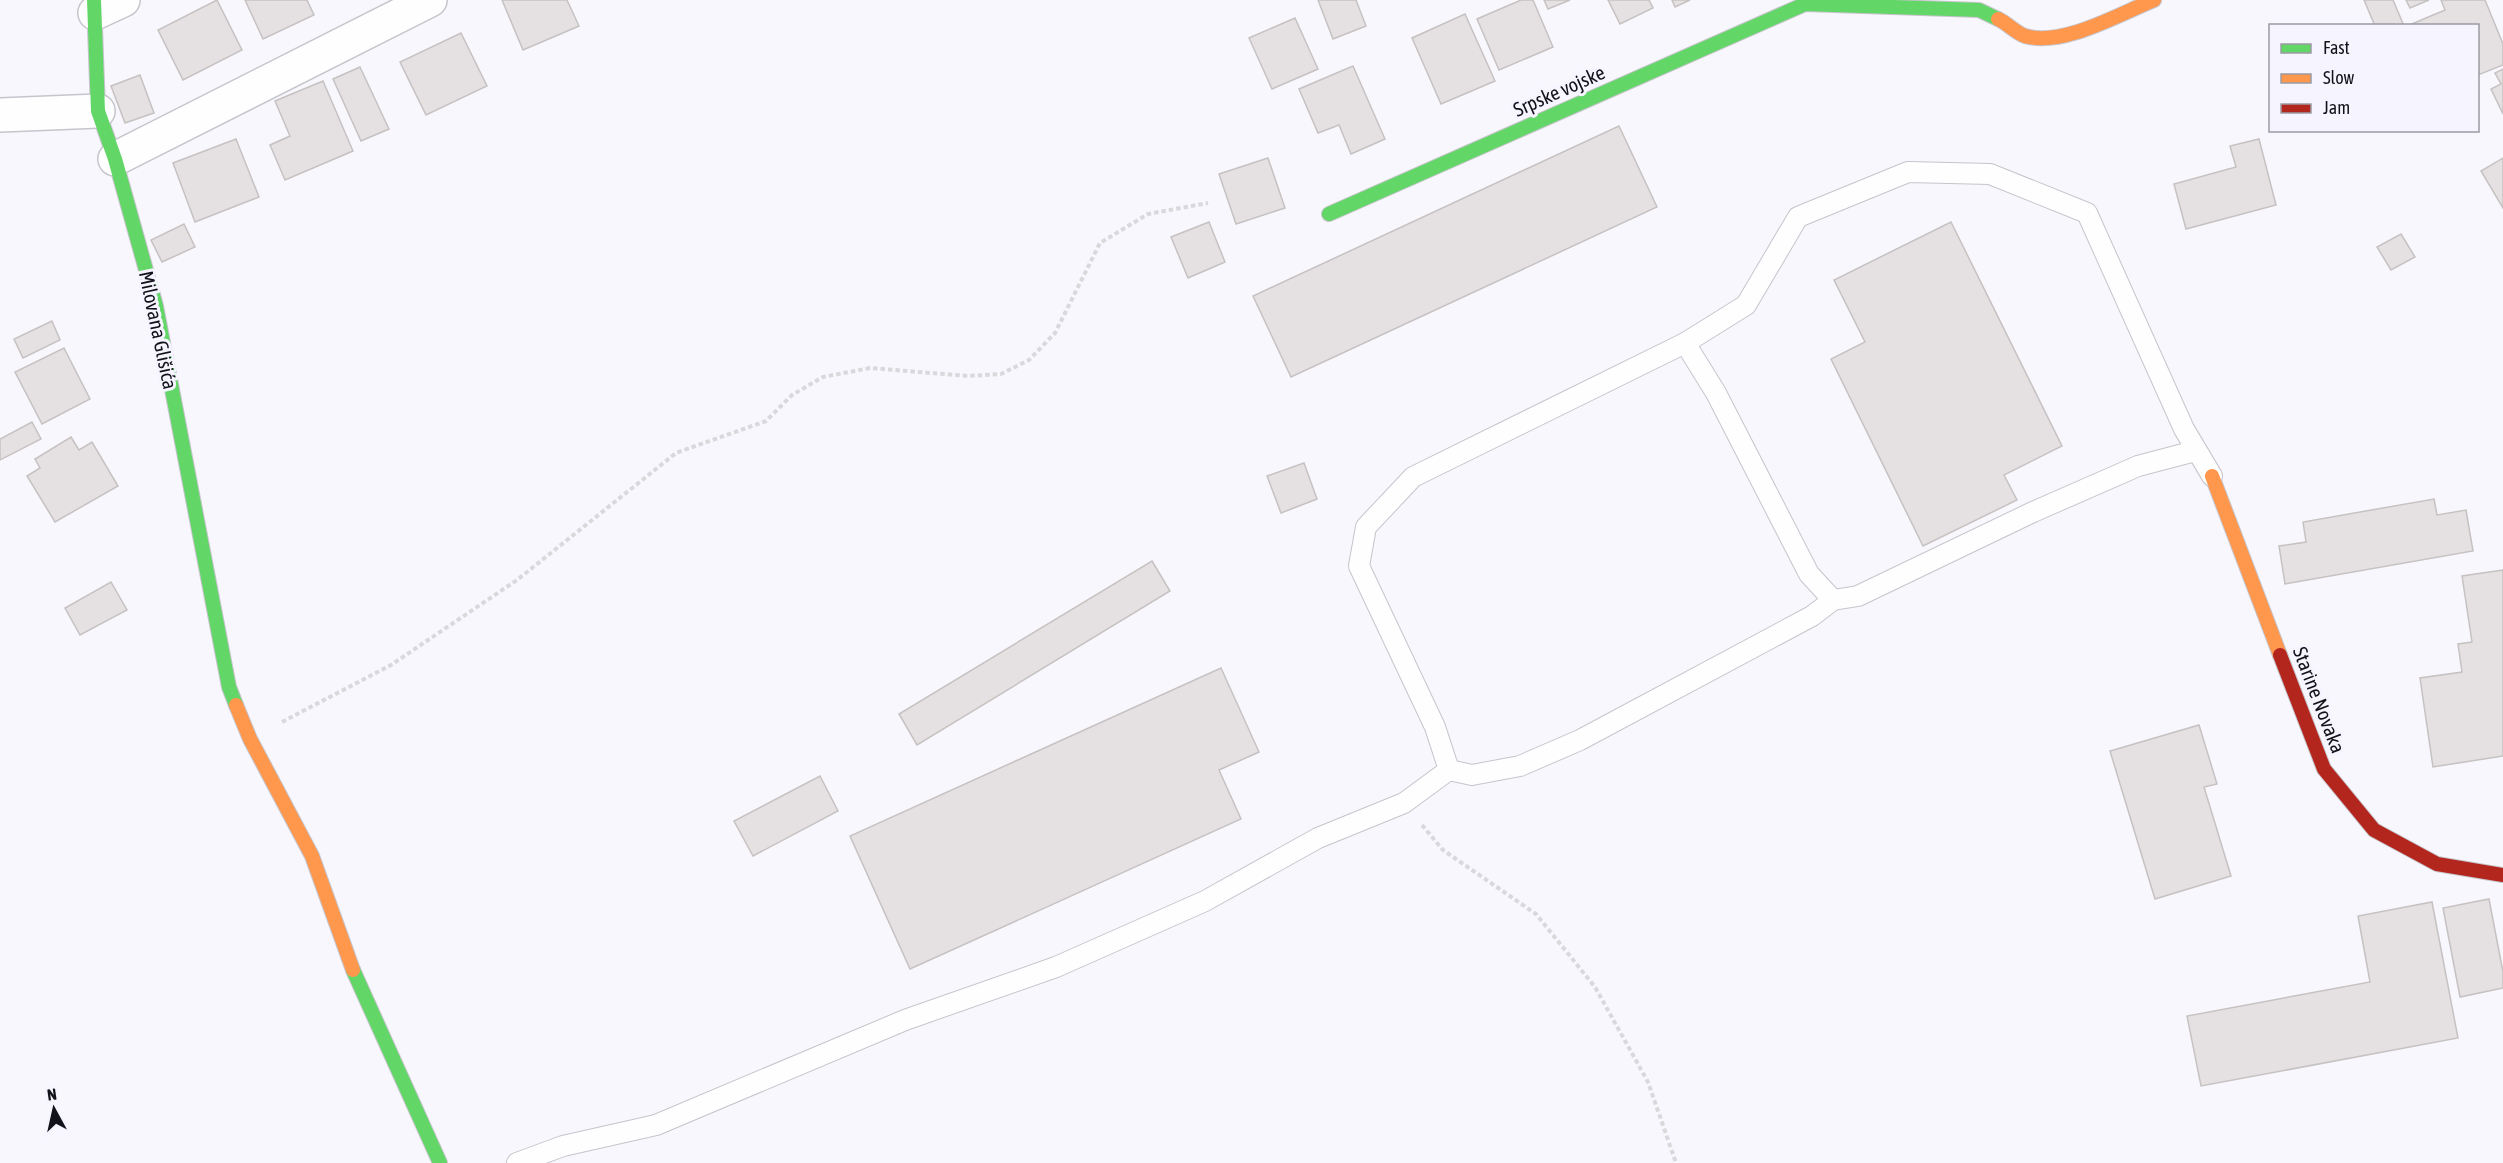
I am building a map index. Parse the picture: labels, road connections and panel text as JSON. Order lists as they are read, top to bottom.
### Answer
{
  "streets": {
    "street": ["Srpske vojske", "Milovana Glišića", "Starine Novaka"]
  },
  "legend": ["Fast", "Slow", "Jam"],
  "north": "top"
}
